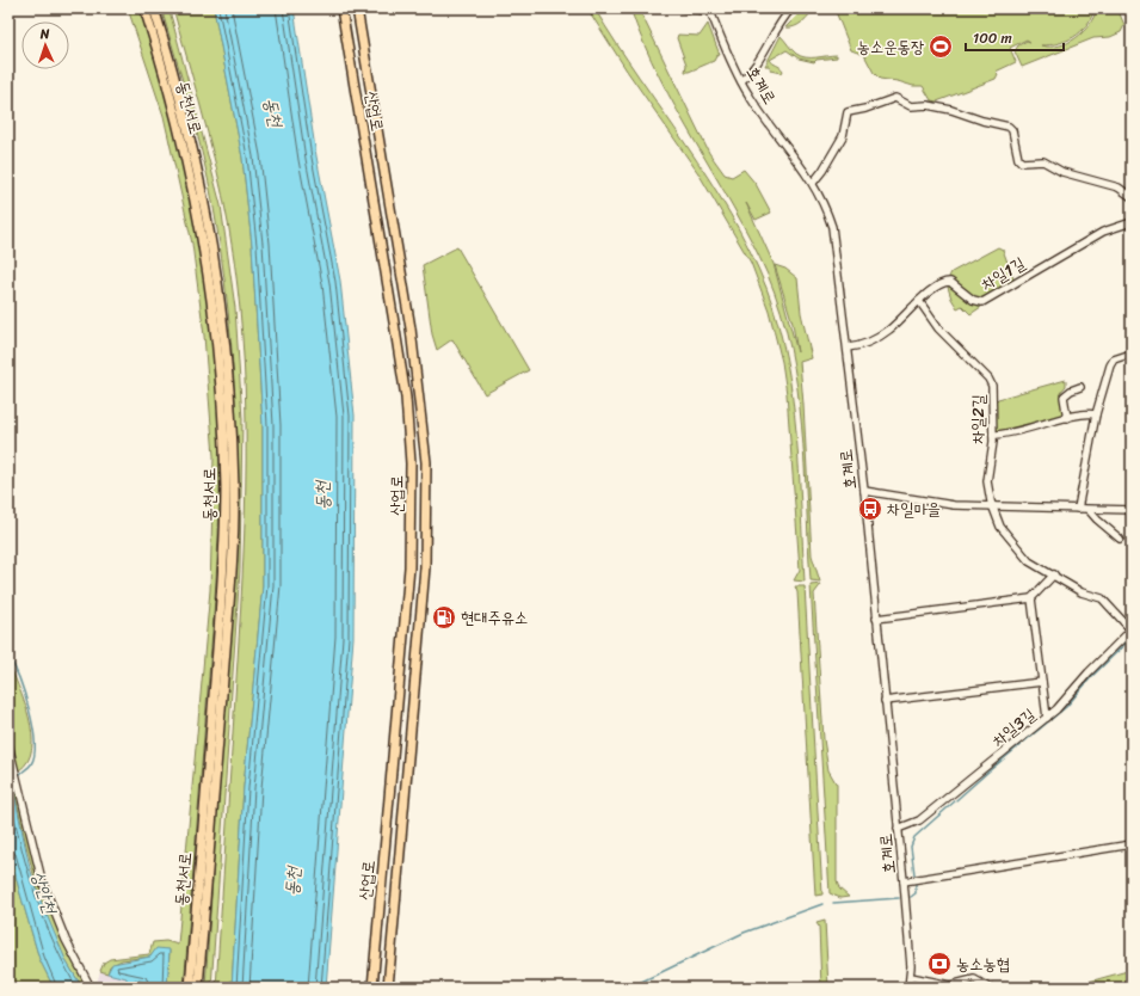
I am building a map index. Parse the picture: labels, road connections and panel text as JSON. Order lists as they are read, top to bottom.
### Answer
{
  "streets": {
    "main road": ["동천서로", "산업로"],
    "street": [
      "호계로",
      "차일1길",
      "차일2길",
      "차일3길"
    ]
  },
  "crossings": [
    ["호계로", "차일1길"],
    ["호계로", "차일3길"],
    ["차일1길", "차일2길"],
    ["차일2길", "차일3길"]
  ],
  "water": ["동천", "상안천"],
  "places": {
    "sports": ["농소운동장"],
    "bus stop": ["차일마을"],
    "fuel station": ["현대주유소"],
    "bank": ["농소농협"]
  },
  "scale_bar": "100 m",
  "north": "top"
}
